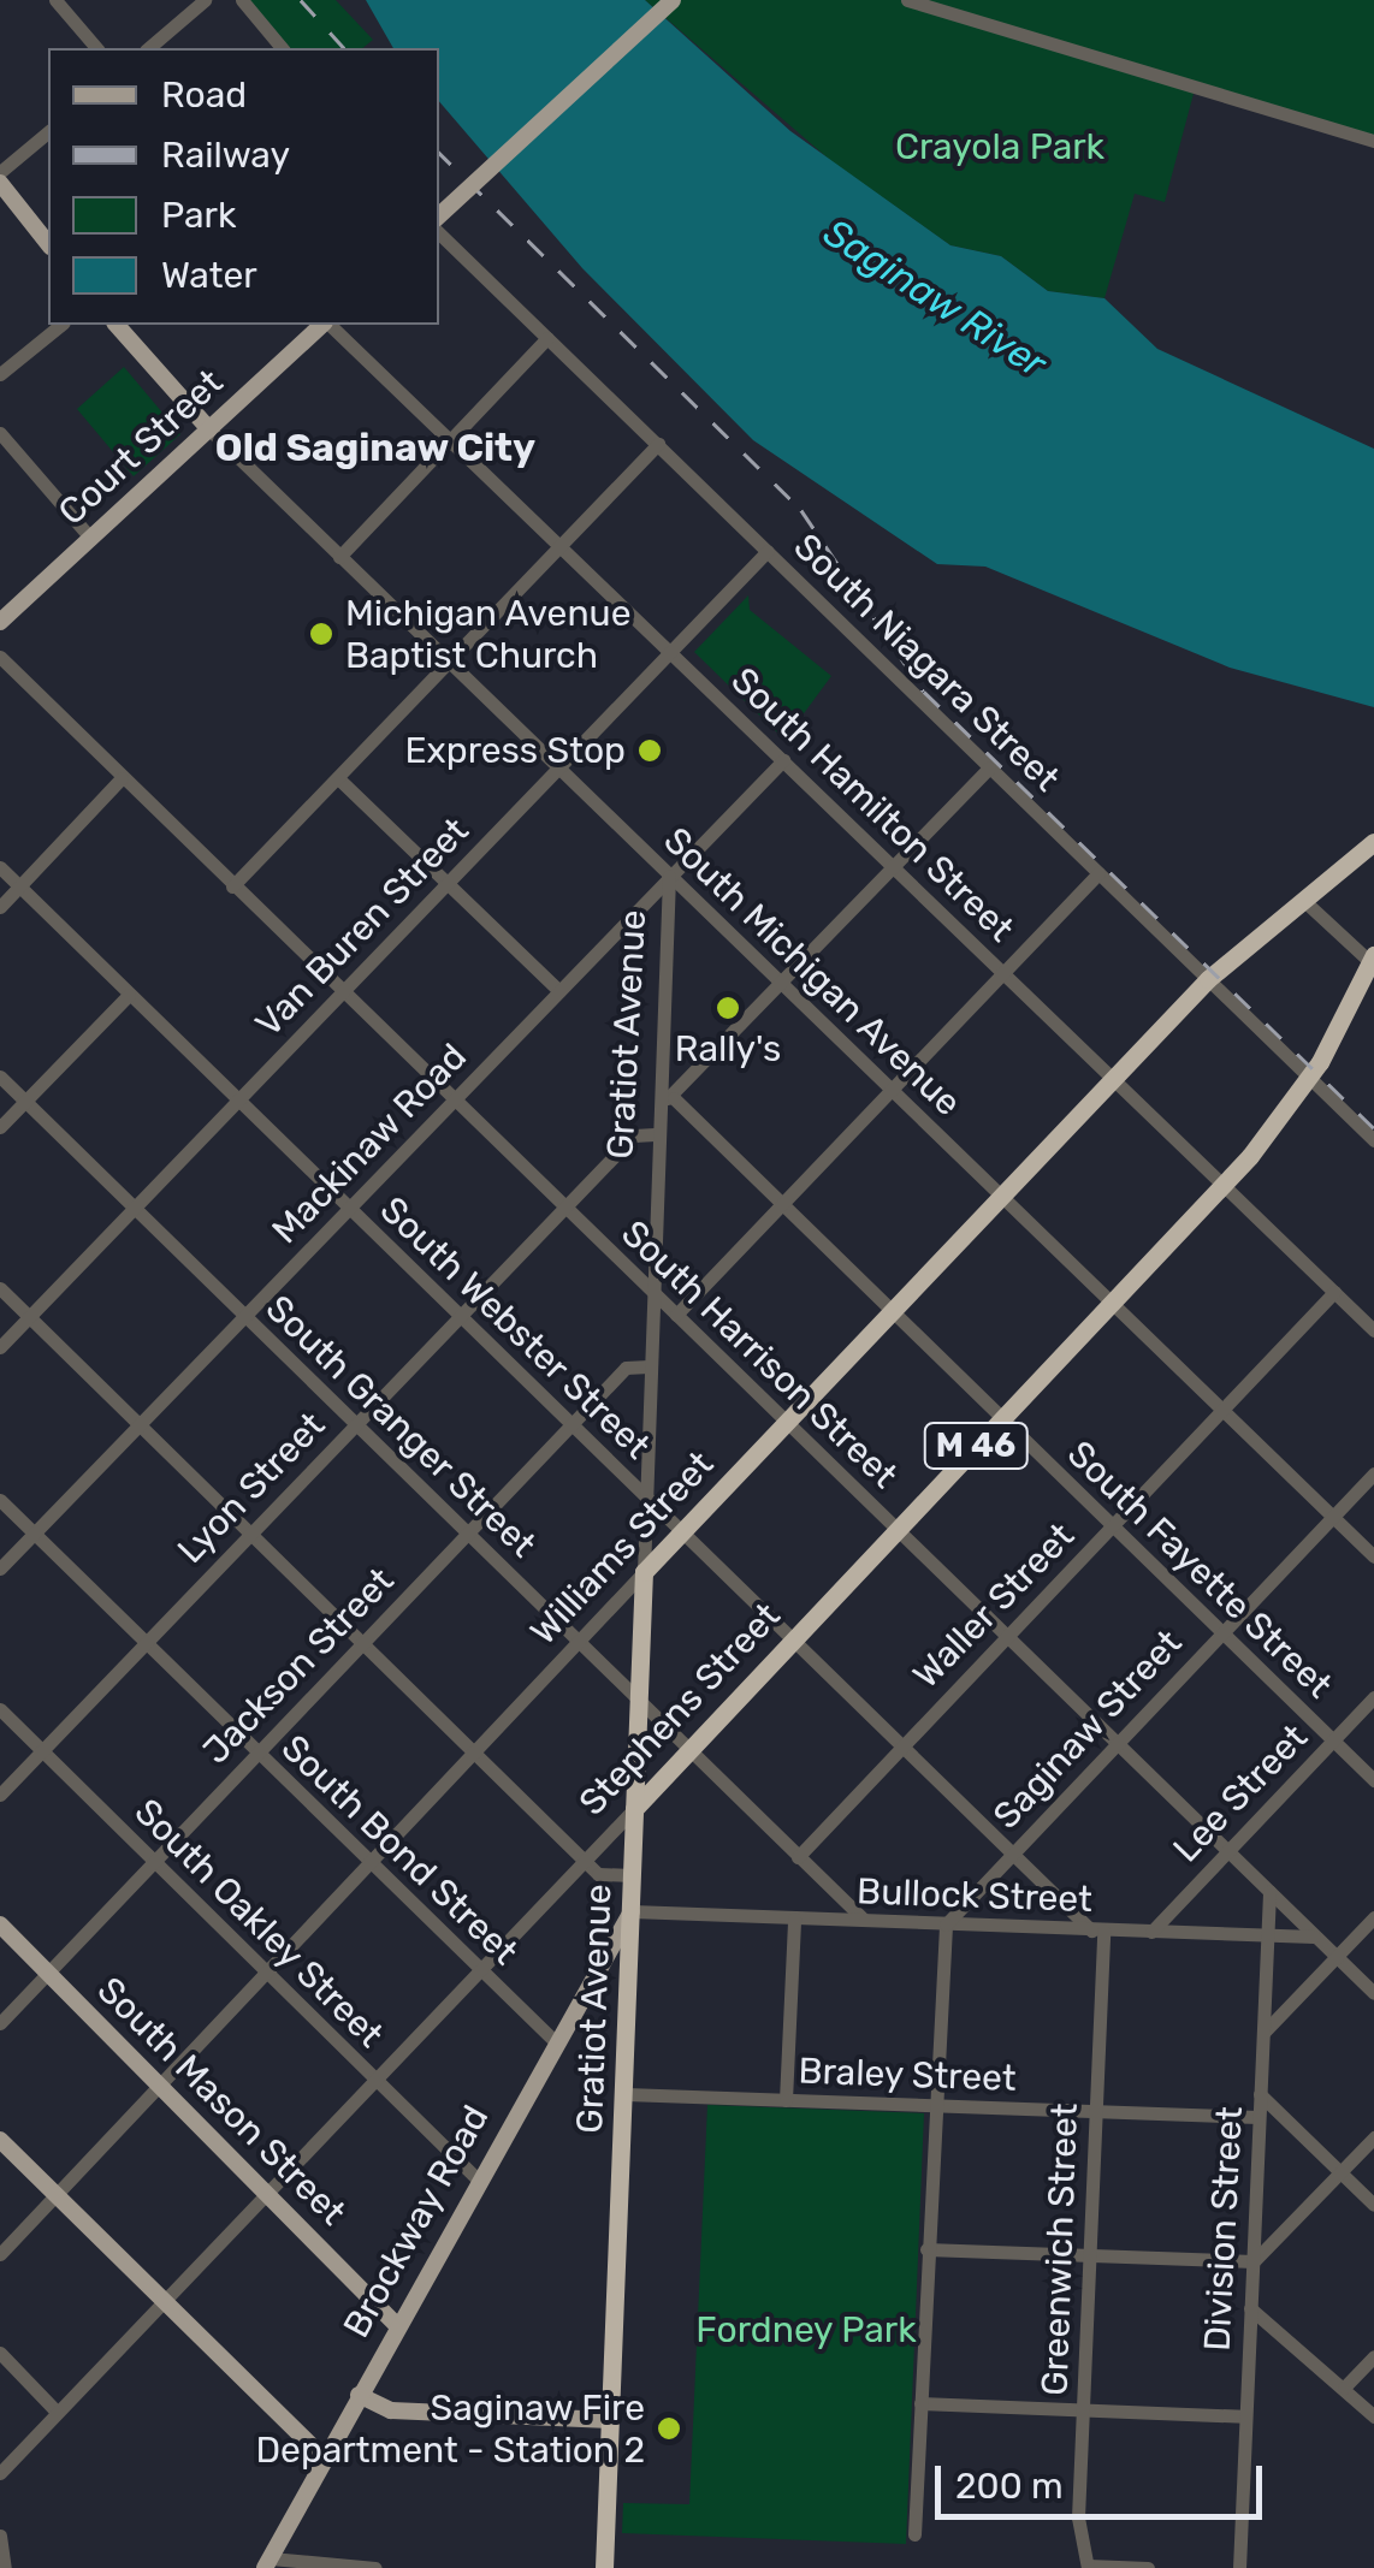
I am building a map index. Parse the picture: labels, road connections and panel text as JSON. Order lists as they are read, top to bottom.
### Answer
{
  "streets": {
    "highway": [
      "Gratiot Avenue",
      "M 46",
      "Williams Street",
      "Stephens Street"
    ],
    "main road": ["Court Street", "South Mason Street", "Brockway Road"],
    "street": [
      "South Niagara Street",
      "South Hamilton Street",
      "Van Buren Street",
      "South Michigan Avenue",
      "Mackinaw Road",
      "South Webster Street",
      "South Harrison Street",
      "South Granger Street",
      "Lyon Street",
      "South Fayette Street",
      "Waller Street",
      "Jackson Street",
      "Saginaw Street",
      "Lee Street",
      "South Bond Street",
      "Bullock Street",
      "South Oakley Street",
      "Braley Street",
      "Division Street",
      "Greenwich Street"
    ]
  },
  "crossings": [
    ["Court Street", "South Michigan Avenue"],
    ["South Niagara Street", "Van Buren Street"],
    ["South Niagara Street", "Williams Street"],
    ["South Niagara Street", "Stephens Street"],
    ["South Hamilton Street", "Van Buren Street"],
    ["South Hamilton Street", "Mackinaw Road"],
    ["South Hamilton Street", "Williams Street"],
    ["South Hamilton Street", "Waller Street"],
    ["South Hamilton Street", "Stephens Street"],
    ["Van Buren Street", "South Michigan Avenue"],
    ["Van Buren Street", "South Webster Street"],
    ["Van Buren Street", "South Harrison Street"],
    ["Van Buren Street", "South Granger Street"],
    ["South Michigan Avenue", "Gratiot Avenue"],
    ["South Michigan Avenue", "Mackinaw Road"],
    ["South Michigan Avenue", "Williams Street"],
    ["South Michigan Avenue", "Waller Street"],
    ["South Michigan Avenue", "Stephens Street"],
    ["South Michigan Avenue", "Saginaw Street"],
    ["Gratiot Avenue", "Mackinaw Road"],
    ["Gratiot Avenue", "South Webster Street"],
    ["Gratiot Avenue", "South Harrison Street"],
    ["Gratiot Avenue", "South Granger Street"],
    ["Gratiot Avenue", "Lyon Street"],
    ["Gratiot Avenue", "Williams Street"],
    ["Gratiot Avenue", "Jackson Street"],
    ["Gratiot Avenue", "Stephens Street"],
    ["Gratiot Avenue", "Bullock Street"],
    ["Gratiot Avenue", "Braley Street"],
    ["Gratiot Avenue", "Brockway Road"],
    ["Mackinaw Road", "South Webster Street"],
    ["Mackinaw Road", "South Harrison Street"],
    ["Mackinaw Road", "South Granger Street"],
    ["Mackinaw Road", "South Bond Street"],
    ["South Webster Street", "Lyon Street"],
    ["South Webster Street", "Williams Street"],
    ["South Webster Street", "Waller Street"],
    ["South Webster Street", "Jackson Street"],
    ["South Webster Street", "Stephens Street"],
    ["South Webster Street", "Saginaw Street"],
    ["South Webster Street", "Bullock Street"],
    ["South Webster Street", "Greenwich Street"],
    ["South Harrison Street", "Lyon Street"],
    ["South Harrison Street", "Williams Street"],
    ["South Harrison Street", "Waller Street"],
    ["South Harrison Street", "Stephens Street"],
    ["South Harrison Street", "Saginaw Street"],
    ["South Harrison Street", "Lee Street"],
    ["South Harrison Street", "Bullock Street"],
    ["South Harrison Street", "Division Street"],
    ["South Granger Street", "Lyon Street"],
    ["South Granger Street", "Williams Street"],
    ["South Granger Street", "Waller Street"],
    ["South Granger Street", "Jackson Street"],
    ["South Granger Street", "Stephens Street"],
    ["South Granger Street", "Bullock Street"],
    ["Lyon Street", "South Bond Street"],
    ["Lyon Street", "South Oakley Street"],
    ["Williams Street", "South Fayette Street"],
    ["Williams Street", "South Bond Street"],
    ["Williams Street", "South Oakley Street"],
    ["Williams Street", "South Mason Street"],
    ["South Fayette Street", "Waller Street"],
    ["South Fayette Street", "Stephens Street"],
    ["South Fayette Street", "Saginaw Street"],
    ["South Fayette Street", "Lee Street"],
    ["Jackson Street", "South Bond Street"],
    ["Jackson Street", "South Oakley Street"],
    ["Jackson Street", "South Mason Street"],
    ["Stephens Street", "South Bond Street"],
    ["Stephens Street", "South Oakley Street"],
    ["Stephens Street", "South Mason Street"],
    ["Saginaw Street", "Bullock Street"],
    ["Lee Street", "Bullock Street"],
    ["South Bond Street", "Brockway Road"],
    ["Bullock Street", "Brockway Road"],
    ["Bullock Street", "Division Street"],
    ["Bullock Street", "Greenwich Street"],
    ["South Oakley Street", "Brockway Road"],
    ["Braley Street", "Division Street"],
    ["Braley Street", "Greenwich Street"],
    ["South Mason Street", "Brockway Road"]
  ],
  "districts": ["Old Saginaw City"],
  "water": ["Saginaw River"],
  "parks": ["Crayola Park", "Fordney Park"],
  "places": [
    "Michigan Avenue Baptist Church",
    "Express Stop",
    "Rally's",
    "Saginaw Fire Department - Station 2"
  ],
  "legend": [
    "Road",
    "Railway",
    "Park",
    "Water"
  ],
  "scale_bar": "200 m"
}
